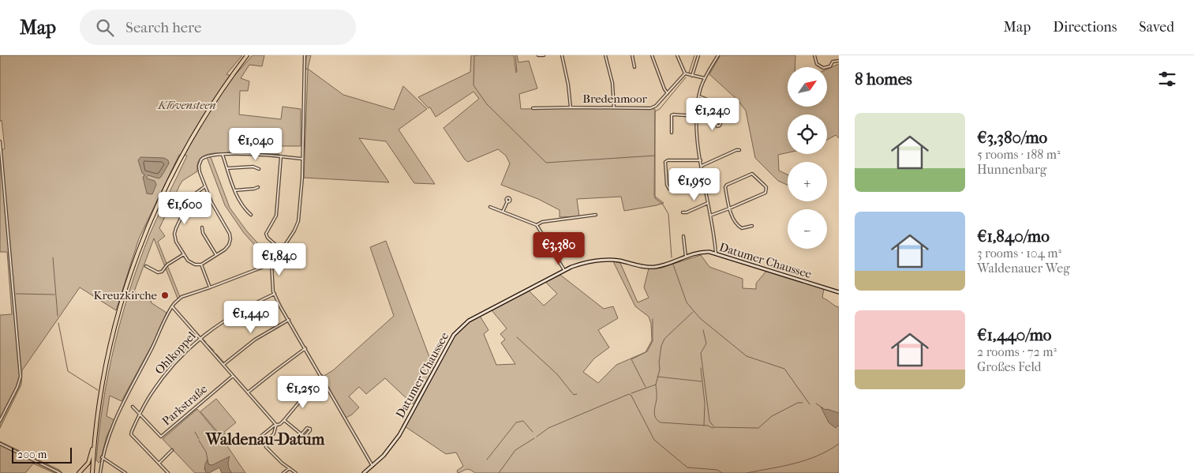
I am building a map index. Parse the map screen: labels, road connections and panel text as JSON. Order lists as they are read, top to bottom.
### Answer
{
  "streets": {
    "street": [
      "Bredenmoor",
      "Datumer Chaussee",
      "Ohlkoppel",
      "Parkstraße"
    ]
  },
  "crossings": [
    ["Ohlkoppel", "Parkstraße"]
  ],
  "districts": ["Waldenau-Datum"],
  "parks": ["Klövensteen"],
  "places": ["Kreuzkirche"],
  "scale_bar": "200 m",
  "north": "top right",
  "page": {
    "header": "Map",
    "search": "Search here",
    "nav": ["Map", "Directions", "Saved"],
    "heading": "8 homes",
    "map_buttons": ["+", "−"],
    "price": [
      "€1,240",
      "€1,040",
      "€1,950",
      "€1,600",
      "€3,380",
      "€1,840",
      "€1,440",
      "€1,250"
    ],
    "list": [
      {
        "name": "€3,380/mo",
        "note": "5 rooms · 188 m² · Hunnenbarg"
      },
      {
        "name": "€1,840/mo",
        "note": "3 rooms · 104 m² · Waldenauer Weg"
      },
      {
        "name": "€1,440/mo",
        "note": "2 rooms · 72 m² · Großes Feld"
      }
    ],
    "scale": "200 m"
  }
}
